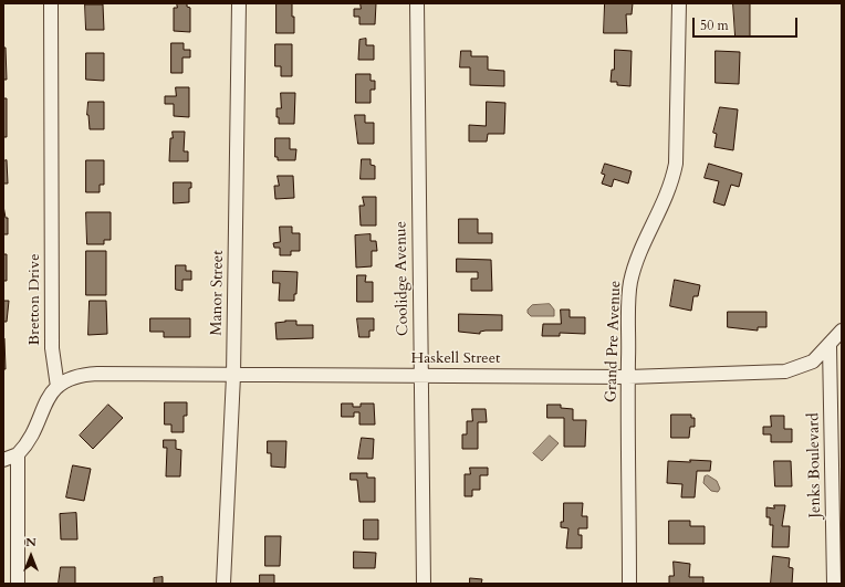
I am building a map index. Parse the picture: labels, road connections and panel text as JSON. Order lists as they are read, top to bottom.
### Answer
{
  "streets": {
    "street": [
      "Coolidge Avenue",
      "Manor Street",
      "Bretton Drive",
      "Grand Pre Avenue",
      "Haskell Street",
      "Jenks Boulevard"
    ]
  },
  "crossings": [
    ["Coolidge Avenue", "Haskell Street"],
    ["Manor Street", "Haskell Street"],
    ["Bretton Drive", "Haskell Street"],
    ["Grand Pre Avenue", "Haskell Street"],
    ["Haskell Street", "Jenks Boulevard"]
  ],
  "scale_bar": "50 m",
  "north": "top"
}
